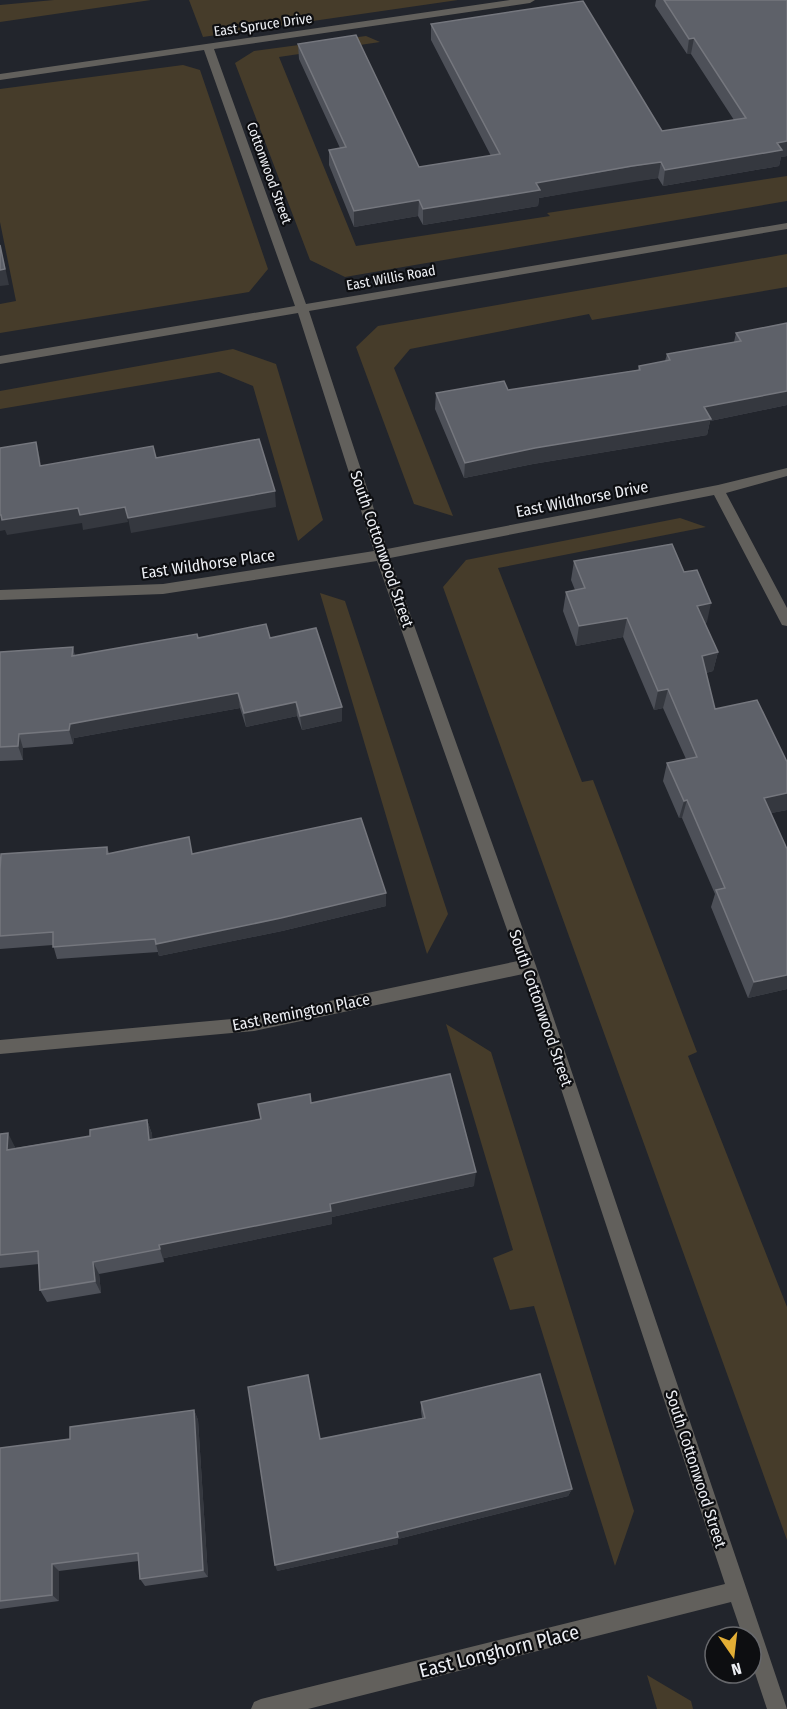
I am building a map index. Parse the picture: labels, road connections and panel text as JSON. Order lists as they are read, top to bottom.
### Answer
{
  "streets": {
    "street": [
      "East Spruce Drive",
      "Cottonwood Street",
      "East Willis Road",
      "East Wildhorse Drive",
      "South Cottonwood Street",
      "East Wildhorse Place",
      "East Remington Place",
      "East Longhorn Place"
    ]
  },
  "crossings": [
    ["East Spruce Drive", "Cottonwood Street"],
    ["Cottonwood Street", "East Willis Road"],
    ["Cottonwood Street", "South Cottonwood Street"],
    ["East Willis Road", "South Cottonwood Street"],
    ["East Wildhorse Drive", "South Cottonwood Street"],
    ["East Wildhorse Drive", "East Wildhorse Place"],
    ["South Cottonwood Street", "East Wildhorse Place"],
    ["South Cottonwood Street", "East Remington Place"],
    ["South Cottonwood Street", "East Longhorn Place"]
  ],
  "north": "bottom"
}
